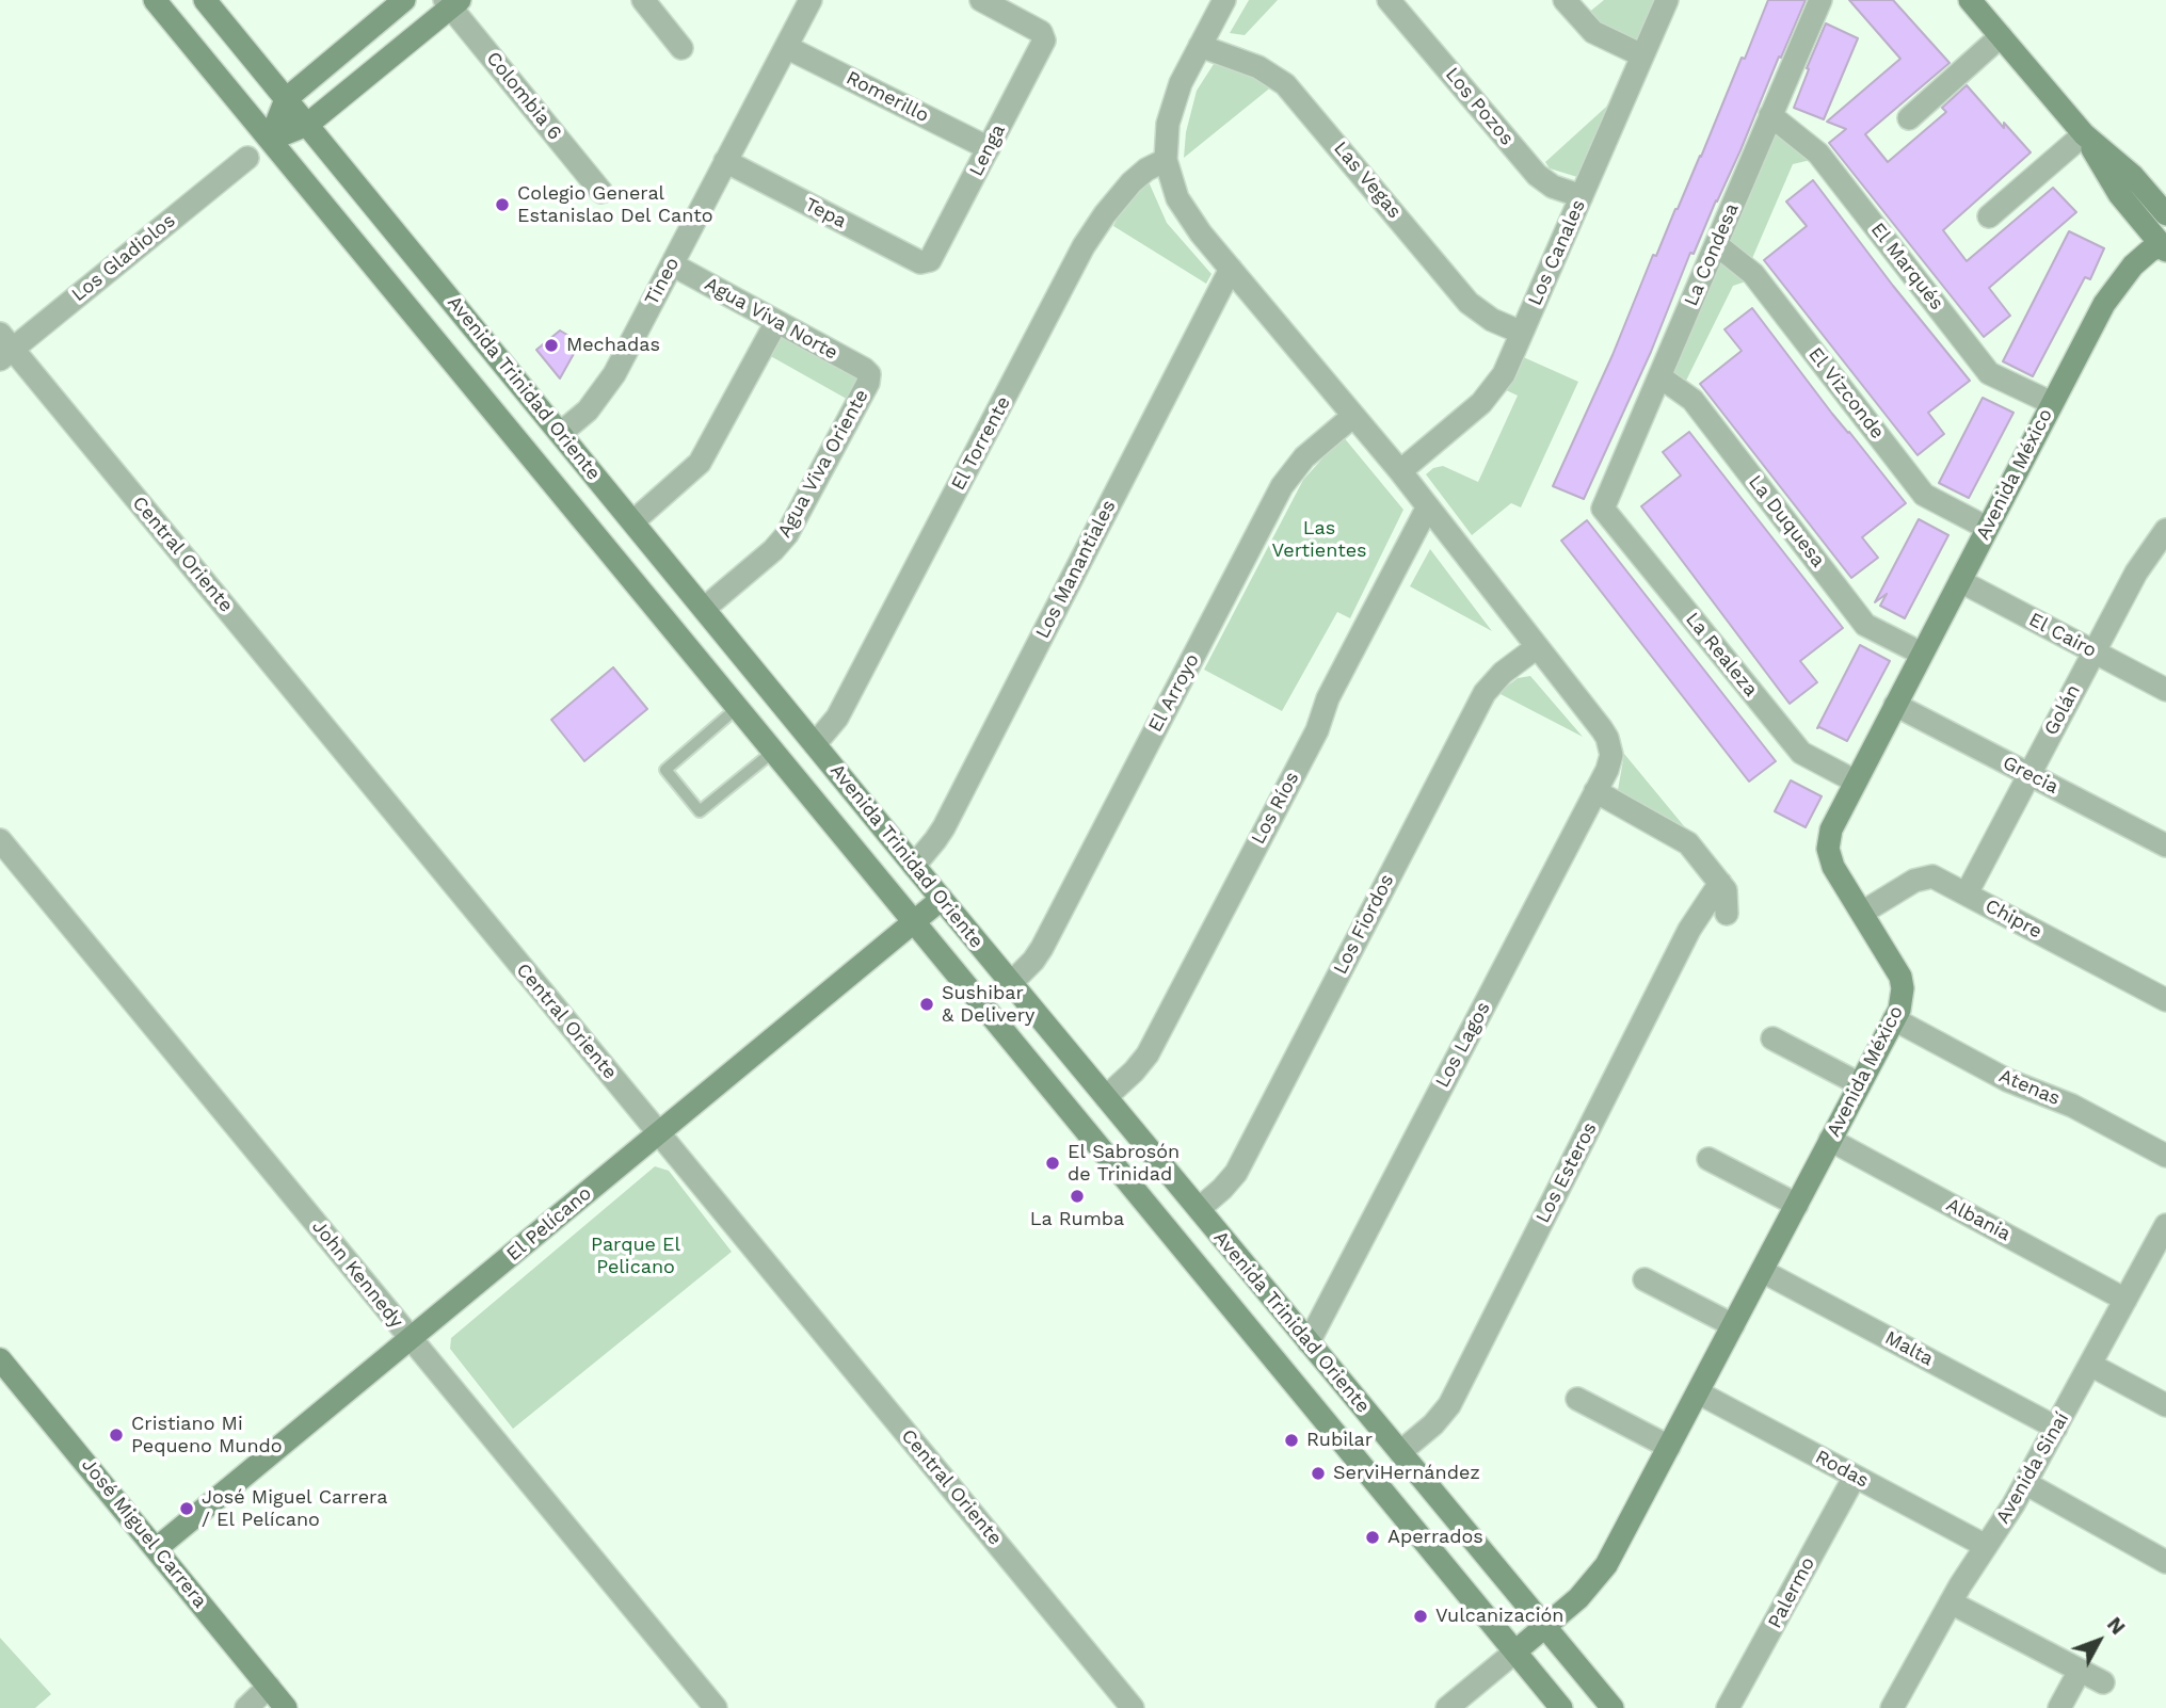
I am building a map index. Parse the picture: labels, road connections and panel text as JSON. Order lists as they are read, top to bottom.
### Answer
{
  "streets": {
    "main road": [
      "Avenida Trinidad Oriente",
      "Avenida México",
      "El Pelícano",
      "José Miguel Carrera"
    ],
    "street": [
      "Colombia 6",
      "Romerillo",
      "Los Pozos",
      "Lenga",
      "Las Vegas",
      "Tepa",
      "Los Canales",
      "La Condesa",
      "Los Gladiolos",
      "El Marqués",
      "Tineo",
      "Agua Viva Norte",
      "El Vizconde",
      "El Torrente",
      "Agua Viva Oriente",
      "La Duquesa",
      "Central Oriente",
      "Los Manantiales",
      "El Cairo",
      "La Realeza",
      "El Arroyo",
      "Golán",
      "Grecia",
      "Los Ríos",
      "Chipre",
      "Los Fiordos",
      "Los Lagos",
      "Atenas",
      "Los Esteros",
      "Albania",
      "John Kennedy",
      "Malta",
      "Avenida Sinaí",
      "Rodas",
      "Palermo"
    ]
  },
  "crossings": [
    ["Romerillo", "Lenga"],
    ["Romerillo", "Tineo"],
    ["Los Pozos", "Los Canales"],
    ["Lenga", "Tepa"],
    ["Las Vegas", "Los Canales"],
    ["Tepa", "Tineo"],
    ["La Condesa", "El Marqués"],
    ["La Condesa", "El Vizconde"],
    ["La Condesa", "La Duquesa"],
    ["La Condesa", "La Realeza"],
    ["Los Gladiolos", "Central Oriente"],
    ["El Marqués", "Avenida México"],
    ["Tineo", "Agua Viva Norte"],
    ["Tineo", "Avenida Trinidad Oriente"],
    ["Agua Viva Norte", "Agua Viva Oriente"],
    ["Avenida Trinidad Oriente", "El Torrente"],
    ["Avenida Trinidad Oriente", "Agua Viva Oriente"],
    ["Avenida Trinidad Oriente", "Avenida México"],
    ["Avenida Trinidad Oriente", "Los Manantiales"],
    ["Avenida Trinidad Oriente", "El Arroyo"],
    ["Avenida Trinidad Oriente", "Los Ríos"],
    ["Avenida Trinidad Oriente", "Los Fiordos"],
    ["Avenida Trinidad Oriente", "Los Lagos"],
    ["Avenida Trinidad Oriente", "Los Esteros"],
    ["Avenida Trinidad Oriente", "El Pelícano"],
    ["El Vizconde", "Avenida México"],
    ["Avenida México", "La Duquesa"],
    ["Avenida México", "El Cairo"],
    ["Avenida México", "La Realeza"],
    ["Avenida México", "Grecia"],
    ["Avenida México", "Chipre"],
    ["Avenida México", "Atenas"],
    ["Avenida México", "Albania"],
    ["Avenida México", "Malta"],
    ["Avenida México", "Rodas"],
    ["Central Oriente", "El Pelícano"],
    ["El Cairo", "Golán"],
    ["Golán", "Grecia"],
    ["Golán", "Chipre"],
    ["Los Fiordos", "Los Lagos"],
    ["Albania", "Avenida Sinaí"],
    ["El Pelícano", "John Kennedy"],
    ["El Pelícano", "José Miguel Carrera"],
    ["Malta", "Avenida Sinaí"],
    ["Avenida Sinaí", "Rodas"],
    ["Rodas", "Palermo"]
  ],
  "parks": ["Las Vertientes", "Parque El Pelicano"],
  "places": [
    "Colegio General Estanislao Del Canto",
    "Mechadas",
    "Sushibar & Delivery",
    "El Sabrosón de Trinidad",
    "La Rumba",
    "Cristiano Mi Pequeno Mundo",
    "Rubilar",
    "ServiHernández",
    "José Miguel Carrera / El Pelícano",
    "Aperrados",
    "Vulcanización"
  ],
  "north": "top right"
}
